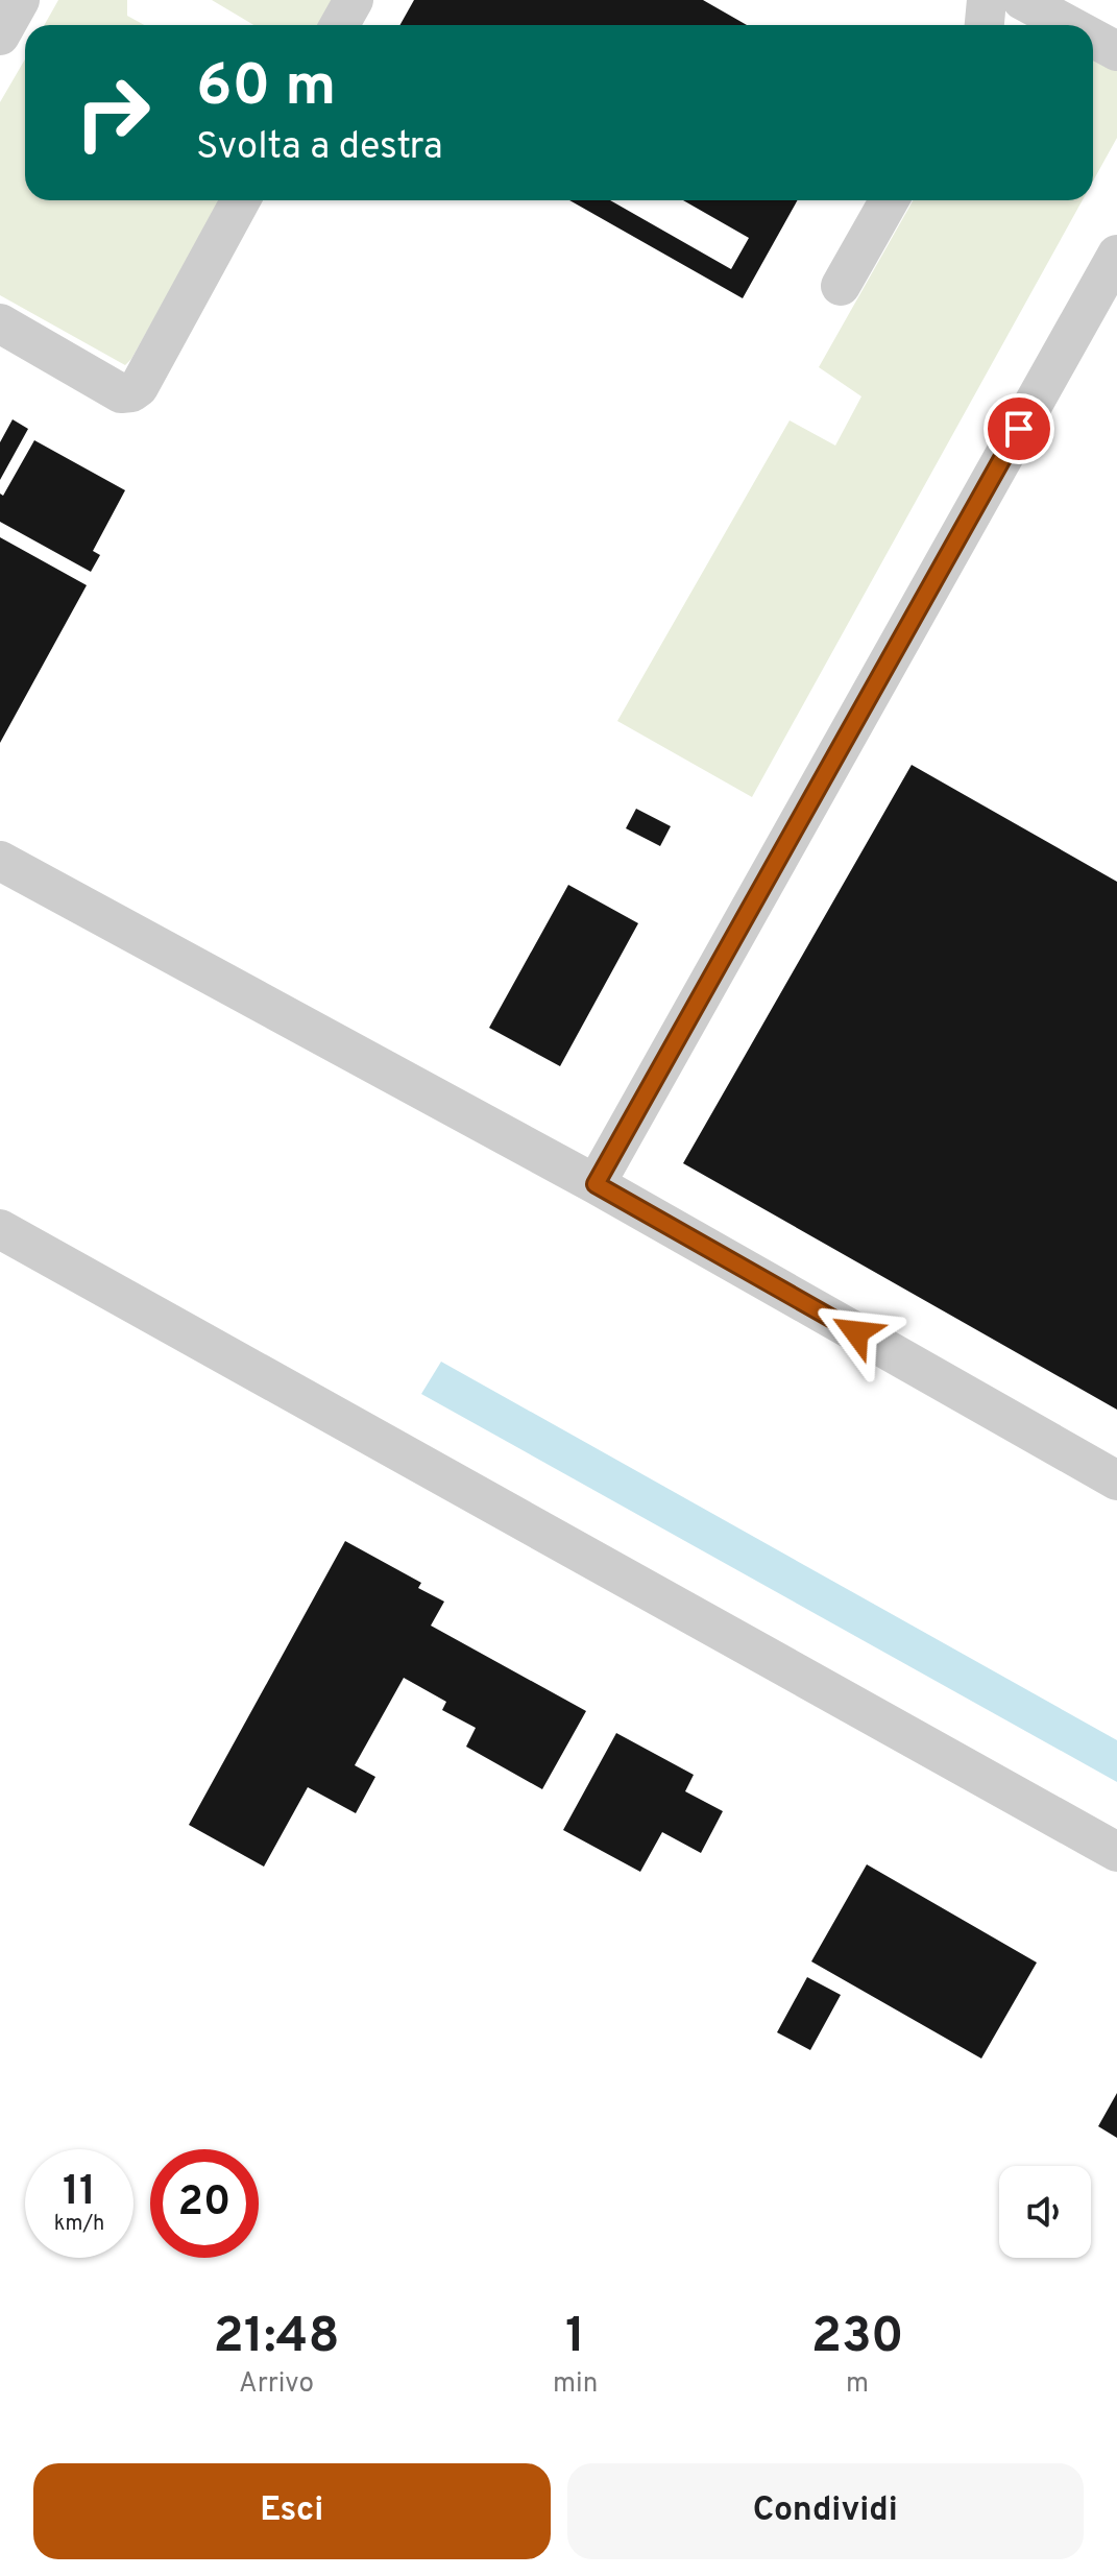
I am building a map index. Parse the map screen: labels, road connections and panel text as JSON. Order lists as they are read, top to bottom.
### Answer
{
  "page": {
    "turn": ["60 m", "Svolta a destra"],
    "speed": "11 km/h",
    "limit": "20",
    "eta": [
      "21:48",
      "Arrivo",
      "1",
      "min",
      "230",
      "m"
    ],
    "buttons": ["Esci", "Condividi"]
  }
}
